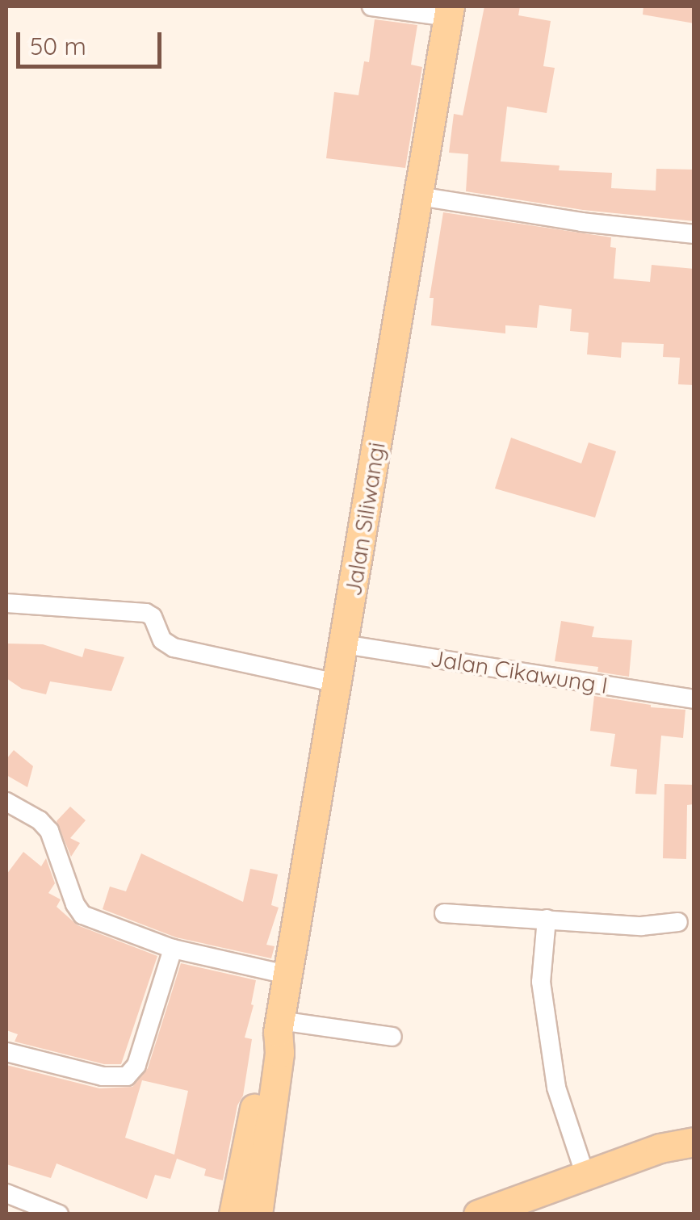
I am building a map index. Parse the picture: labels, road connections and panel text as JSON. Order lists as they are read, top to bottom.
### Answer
{
  "streets": {
    "main road": ["Jalan Siliwangi"],
    "street": ["Jalan Cikawung I"]
  },
  "crossings": [
    ["Jalan Siliwangi", "Jalan Cikawung I"]
  ],
  "scale_bar": "50 m"
}
